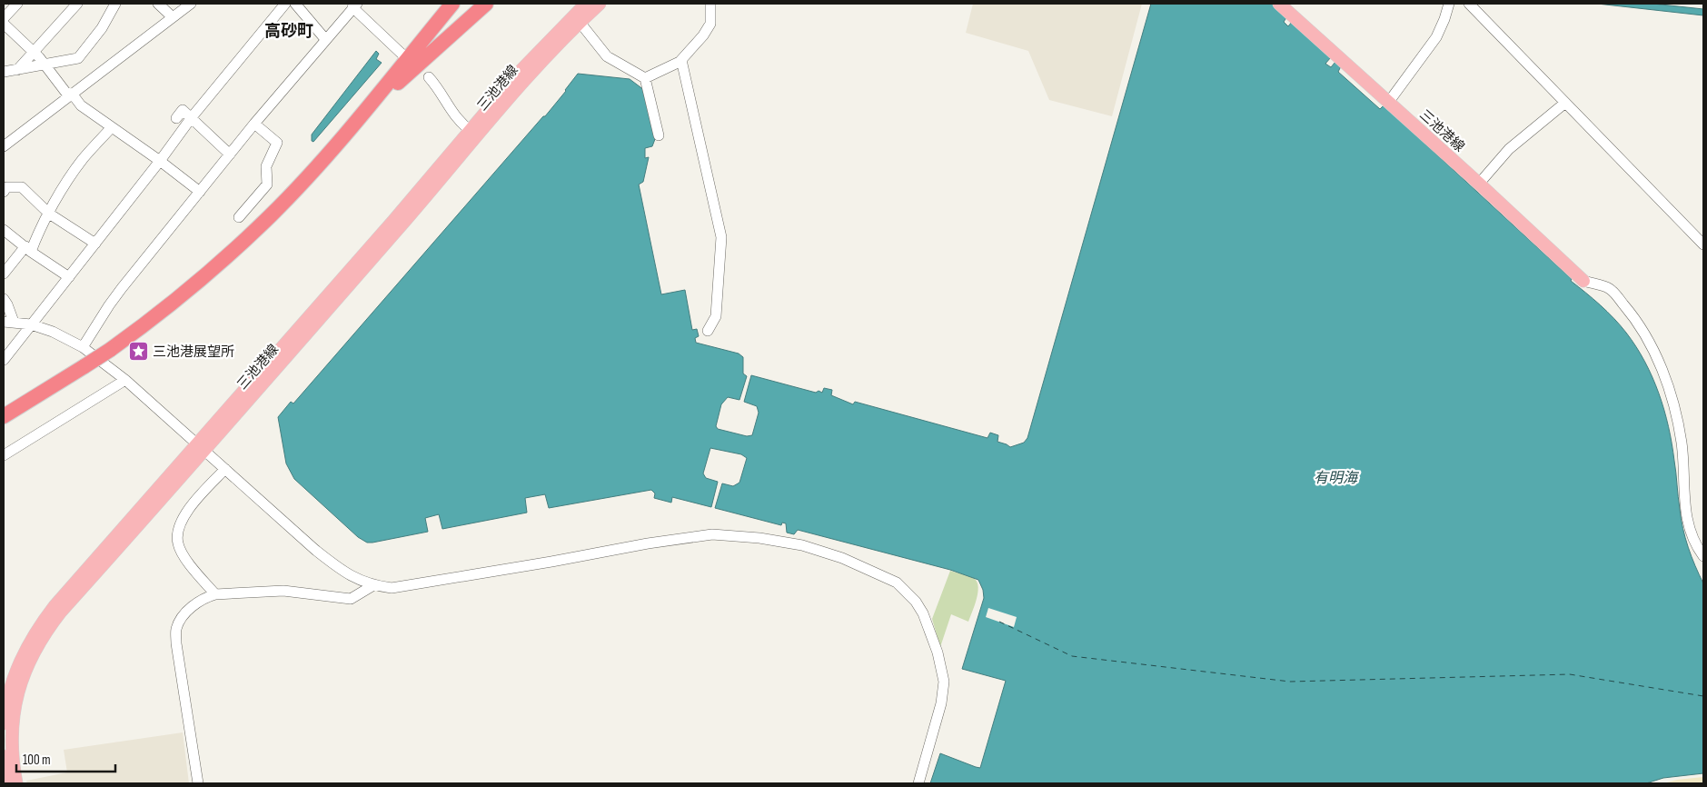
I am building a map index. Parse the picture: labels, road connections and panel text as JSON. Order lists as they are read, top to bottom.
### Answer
{
  "streets": {
    "main road": ["三池港線"]
  },
  "districts": ["高砂町"],
  "water": ["有明海"],
  "places": {
    "place": ["三池港展望所"]
  },
  "scale_bar": "100 m"
}
